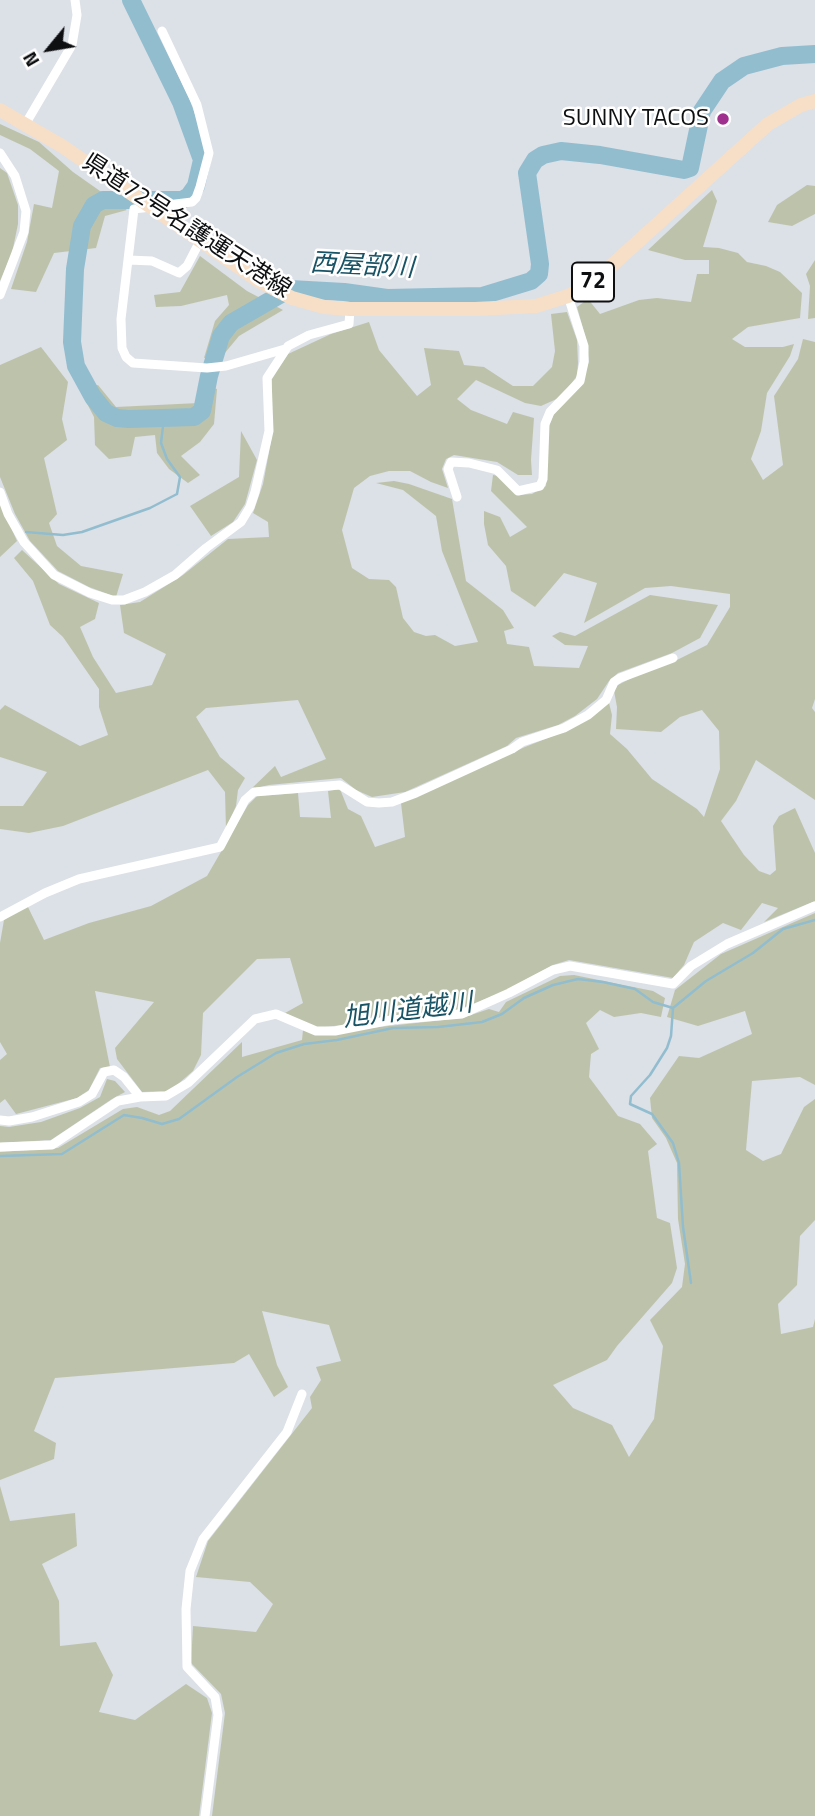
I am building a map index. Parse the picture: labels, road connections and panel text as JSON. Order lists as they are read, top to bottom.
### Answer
{
  "streets": {
    "main road": ["県道72号名護運天港線", "72"]
  },
  "water": ["西屋部川", "旭川道越川"],
  "places": ["SUNNY TACOS"],
  "north": "bottom left"
}
